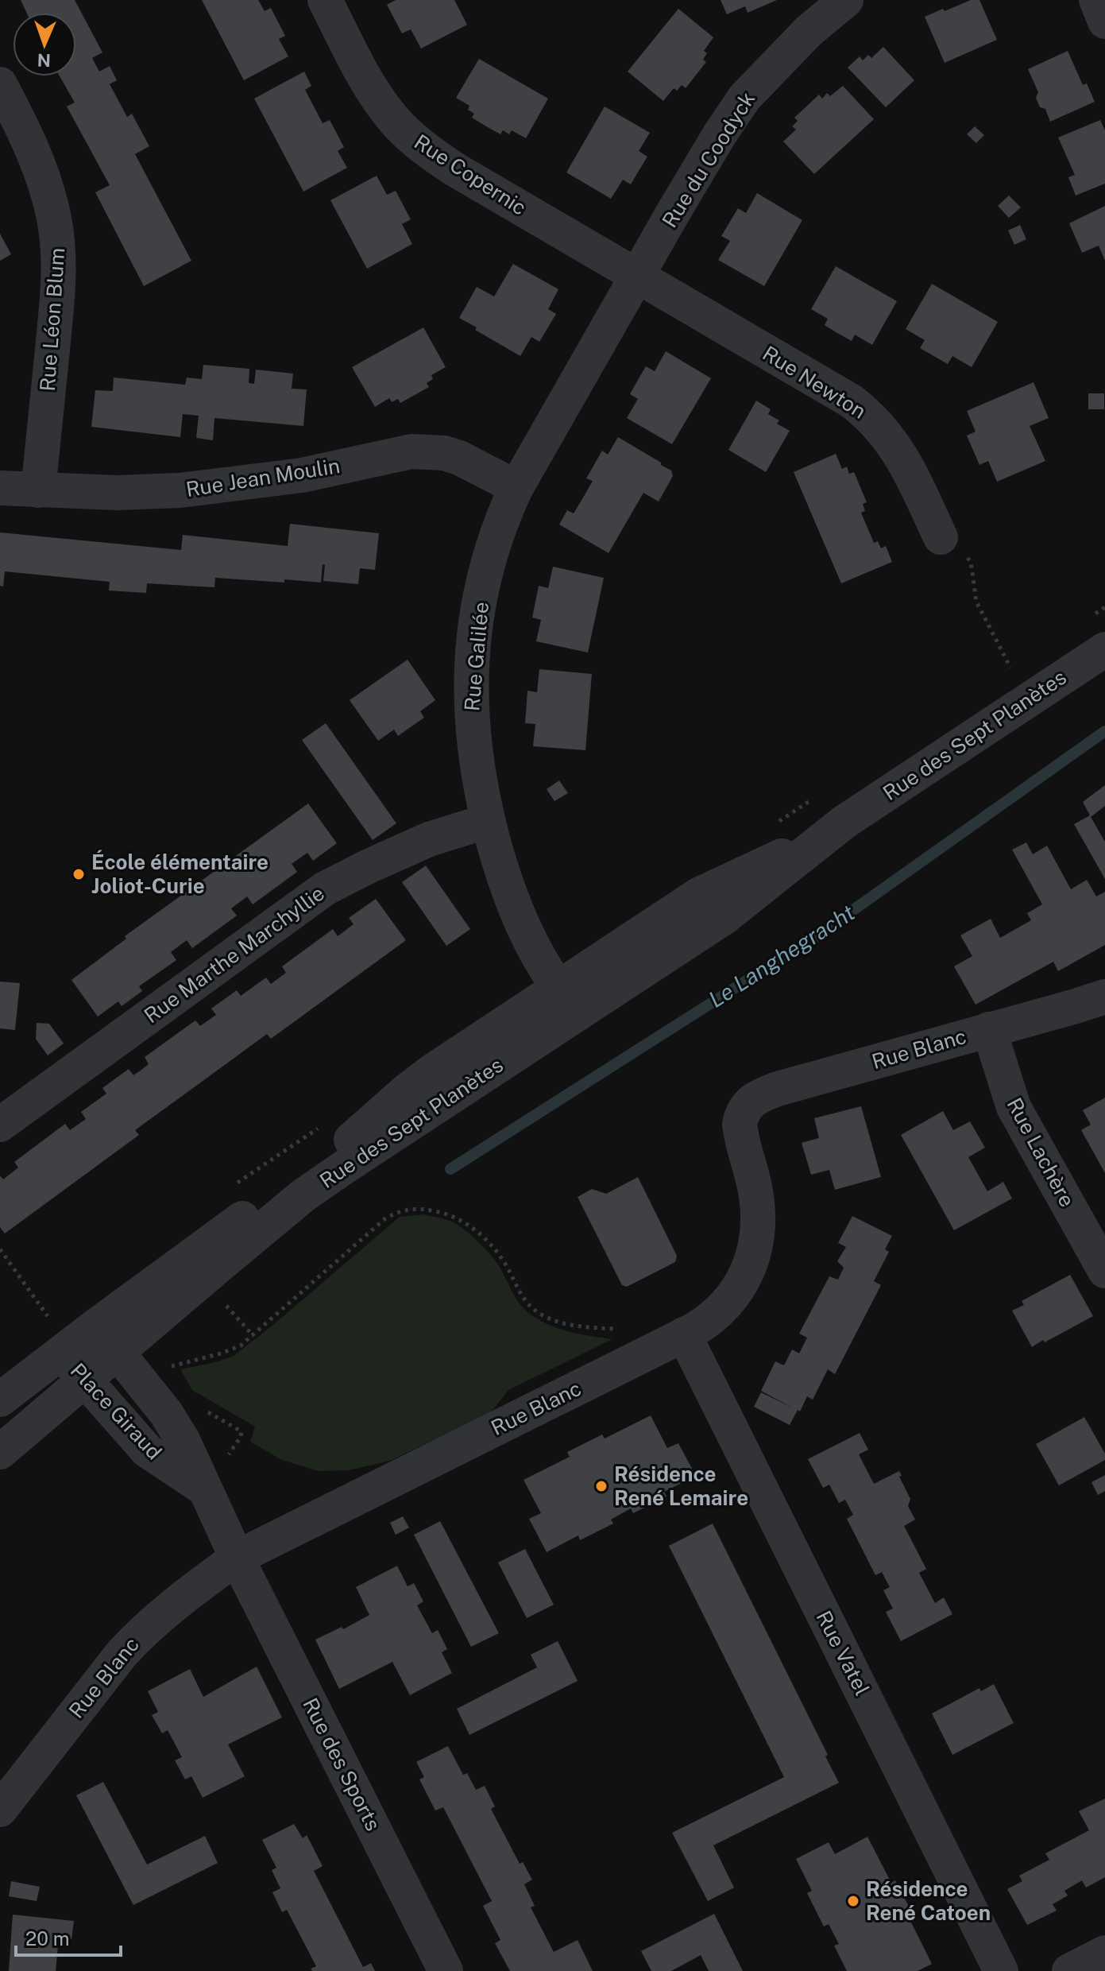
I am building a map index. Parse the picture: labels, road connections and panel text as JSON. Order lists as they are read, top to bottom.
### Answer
{
  "streets": {
    "street": [
      "Rue du Coodyck",
      "Rue Copernic",
      "Rue Léon Blum",
      "Rue Newton",
      "Rue Jean Moulin",
      "Rue Galilée",
      "Rue des Sept Planètes",
      "Rue Marthe Marchyllie",
      "Rue Blanc",
      "Rue Lachère",
      "Place Giraud",
      "Rue Vatel",
      "Rue des Sports"
    ]
  },
  "crossings": [
    ["Rue du Coodyck", "Rue Copernic"],
    ["Rue du Coodyck", "Rue Newton"],
    ["Rue du Coodyck", "Rue Galilée"],
    ["Rue Copernic", "Rue Newton"],
    ["Rue Copernic", "Rue Galilée"],
    ["Rue Léon Blum", "Rue Jean Moulin"],
    ["Rue Newton", "Rue Galilée"],
    ["Rue Jean Moulin", "Rue Galilée"],
    ["Rue Galilée", "Rue des Sept Planètes"],
    ["Rue Galilée", "Rue Marthe Marchyllie"],
    ["Rue des Sept Planètes", "Place Giraud"],
    ["Rue Blanc", "Rue Lachère"],
    ["Rue Blanc", "Place Giraud"],
    ["Rue Blanc", "Rue Vatel"],
    ["Rue Blanc", "Rue des Sports"],
    ["Place Giraud", "Rue des Sports"]
  ],
  "water": ["Le Langhegracht"],
  "places": ["École élémentaire Joliot-Curie", "Résidence René Lemaire", "Résidence René Catoen"],
  "scale_bar": "20 m",
  "north": "bottom"
}
